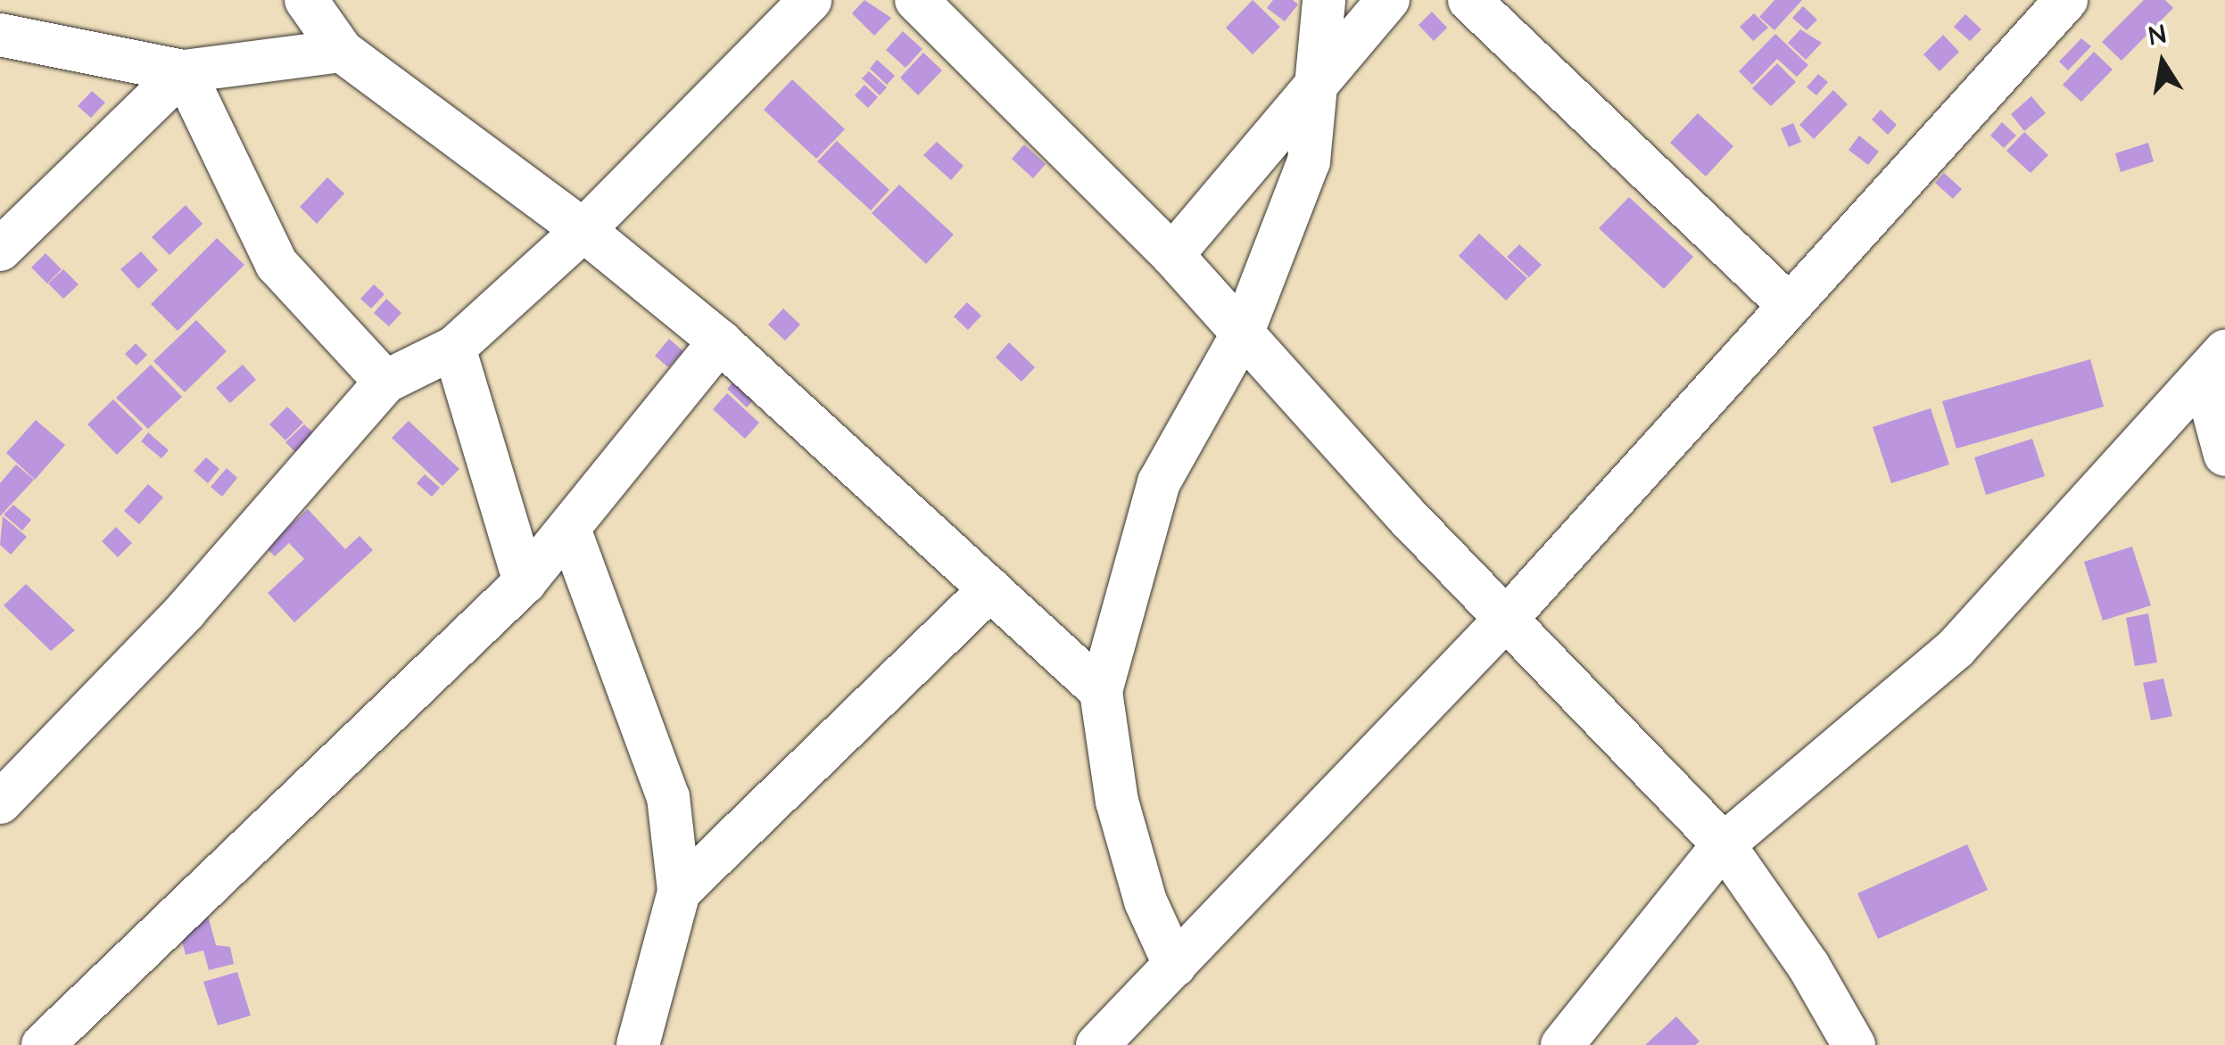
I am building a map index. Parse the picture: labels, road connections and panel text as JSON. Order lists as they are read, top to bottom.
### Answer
{
  "north": "top"
}
